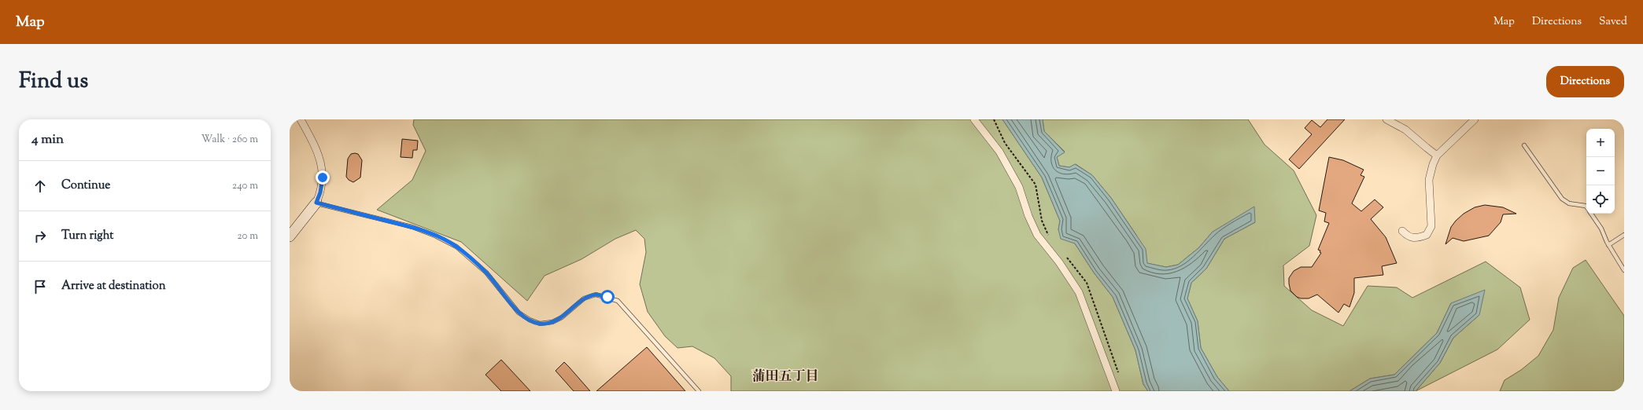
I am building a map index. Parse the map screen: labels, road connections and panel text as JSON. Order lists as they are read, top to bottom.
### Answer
{
  "districts": ["蒲田五丁目"],
  "page": {
    "header": "Map",
    "nav": ["Map", "Directions", "Saved"],
    "title": "Find us",
    "buttons": "Directions",
    "heading": ["4 min", "Walk · 260 m"],
    "map_buttons": ["+", "−"],
    "list": [
      ["Continue", "240 m"],
      ["Turn right", "20 m"],
      "Arrive at destination"
    ]
  }
}
